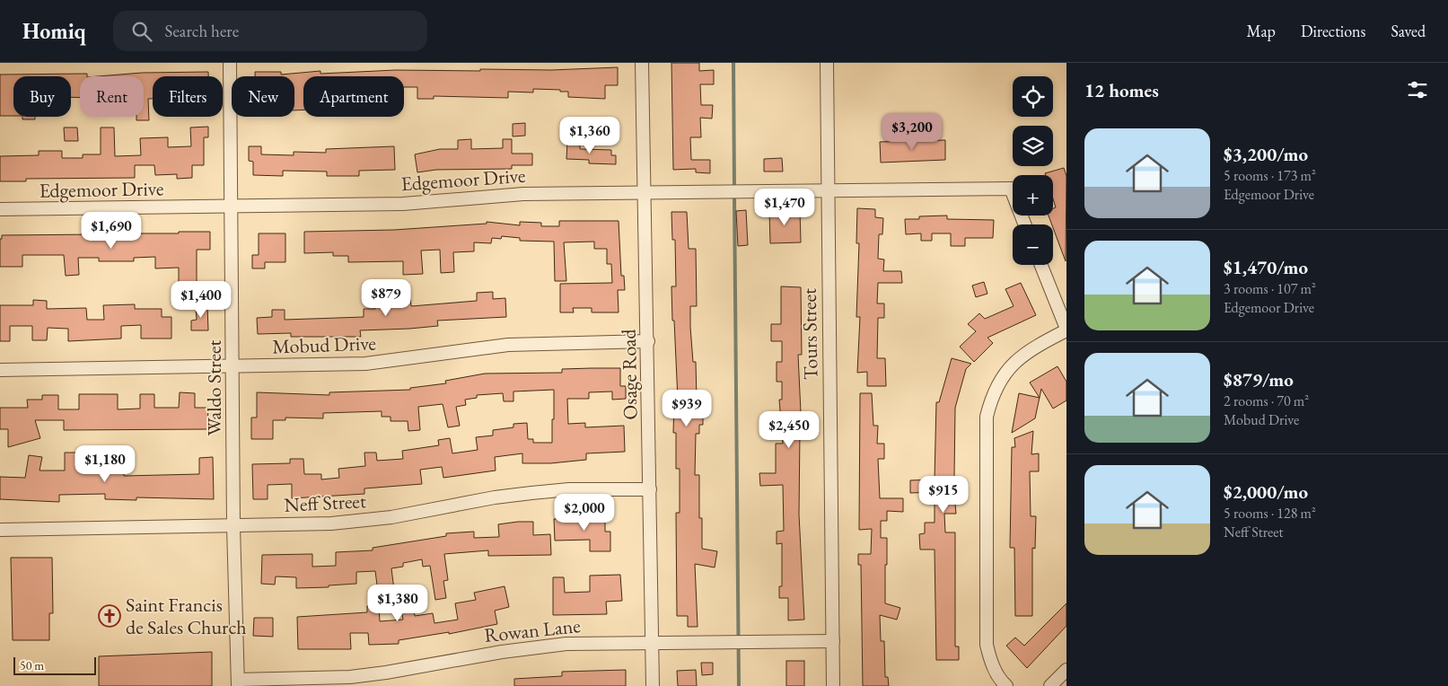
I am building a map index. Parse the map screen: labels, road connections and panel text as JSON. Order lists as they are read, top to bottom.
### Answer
{
  "streets": {
    "street": [
      "Edgemoor Drive",
      "Tours Street",
      "Mobud Drive",
      "Osage Road",
      "Waldo Street",
      "Neff Street",
      "Rowan Lane"
    ]
  },
  "crossings": [
    ["Edgemoor Drive", "Tours Street"],
    ["Edgemoor Drive", "Osage Road"],
    ["Edgemoor Drive", "Waldo Street"],
    ["Tours Street", "Rowan Lane"],
    ["Mobud Drive", "Osage Road"],
    ["Mobud Drive", "Waldo Street"],
    ["Osage Road", "Neff Street"],
    ["Osage Road", "Rowan Lane"],
    ["Waldo Street", "Neff Street"],
    ["Waldo Street", "Rowan Lane"]
  ],
  "places": {
    "church": ["Saint Francis de Sales Church"]
  },
  "scale_bar": "50 m",
  "page": {
    "header": "Homiq",
    "search": "Search here",
    "nav": ["Map", "Directions", "Saved"],
    "heading": "12 homes",
    "map_buttons": ["+", "−"],
    "chip": [
      "Buy",
      "Rent",
      "Filters",
      "New",
      "Apartment"
    ],
    "price": [
      "$3,200",
      "$1,360",
      "$1,470",
      "$1,690",
      "$879",
      "$1,400",
      "$939",
      "$2,450",
      "$1,180",
      "$915",
      "$2,000",
      "$1,380"
    ],
    "list": [
      {
        "name": "$3,200/mo",
        "note": "5 rooms · 173 m² · Edgemoor Drive"
      },
      {
        "name": "$1,470/mo",
        "note": "3 rooms · 107 m² · Edgemoor Drive"
      },
      {
        "name": "$879/mo",
        "note": "2 rooms · 70 m² · Mobud Drive"
      },
      {
        "name": "$2,000/mo",
        "note": "5 rooms · 128 m² · Neff Street"
      }
    ],
    "scale": "50 m"
  }
}
